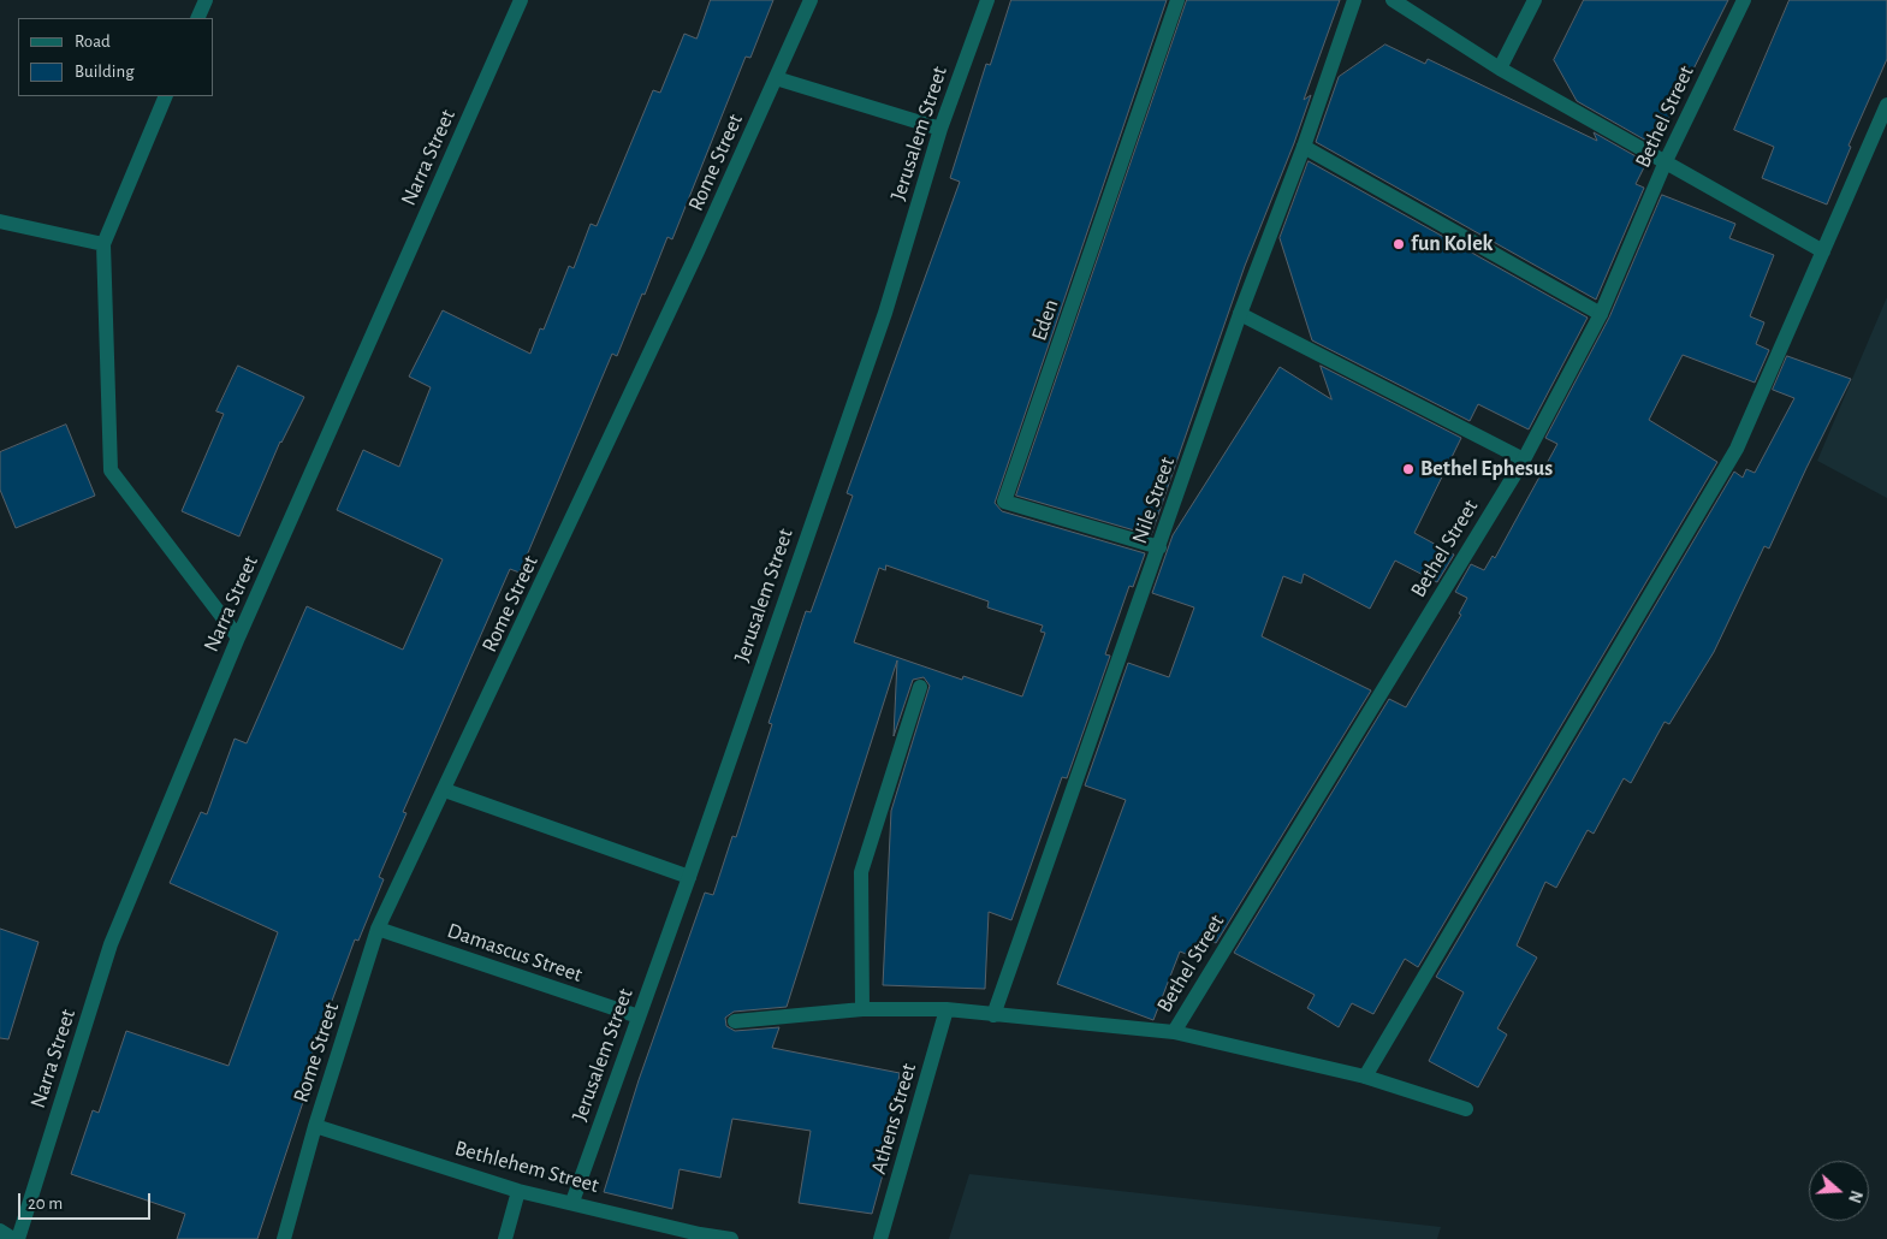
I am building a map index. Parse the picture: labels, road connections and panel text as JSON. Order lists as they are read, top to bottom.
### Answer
{
  "streets": {
    "street": [
      "Bethel Street",
      "Jerusalem Street",
      "Narra Street",
      "Rome Street",
      "Eden",
      "Nile Street",
      "Damascus Street",
      "Athens Street",
      "Bethlehem Street"
    ]
  },
  "crossings": [
    ["Jerusalem Street", "Damascus Street"],
    ["Jerusalem Street", "Bethlehem Street"],
    ["Rome Street", "Damascus Street"],
    ["Rome Street", "Bethlehem Street"],
    ["Eden", "Nile Street"]
  ],
  "places": ["fun Kolek", "Bethel Ephesus"],
  "legend": ["Road", "Building"],
  "scale_bar": "20 m",
  "north": "right"
}
